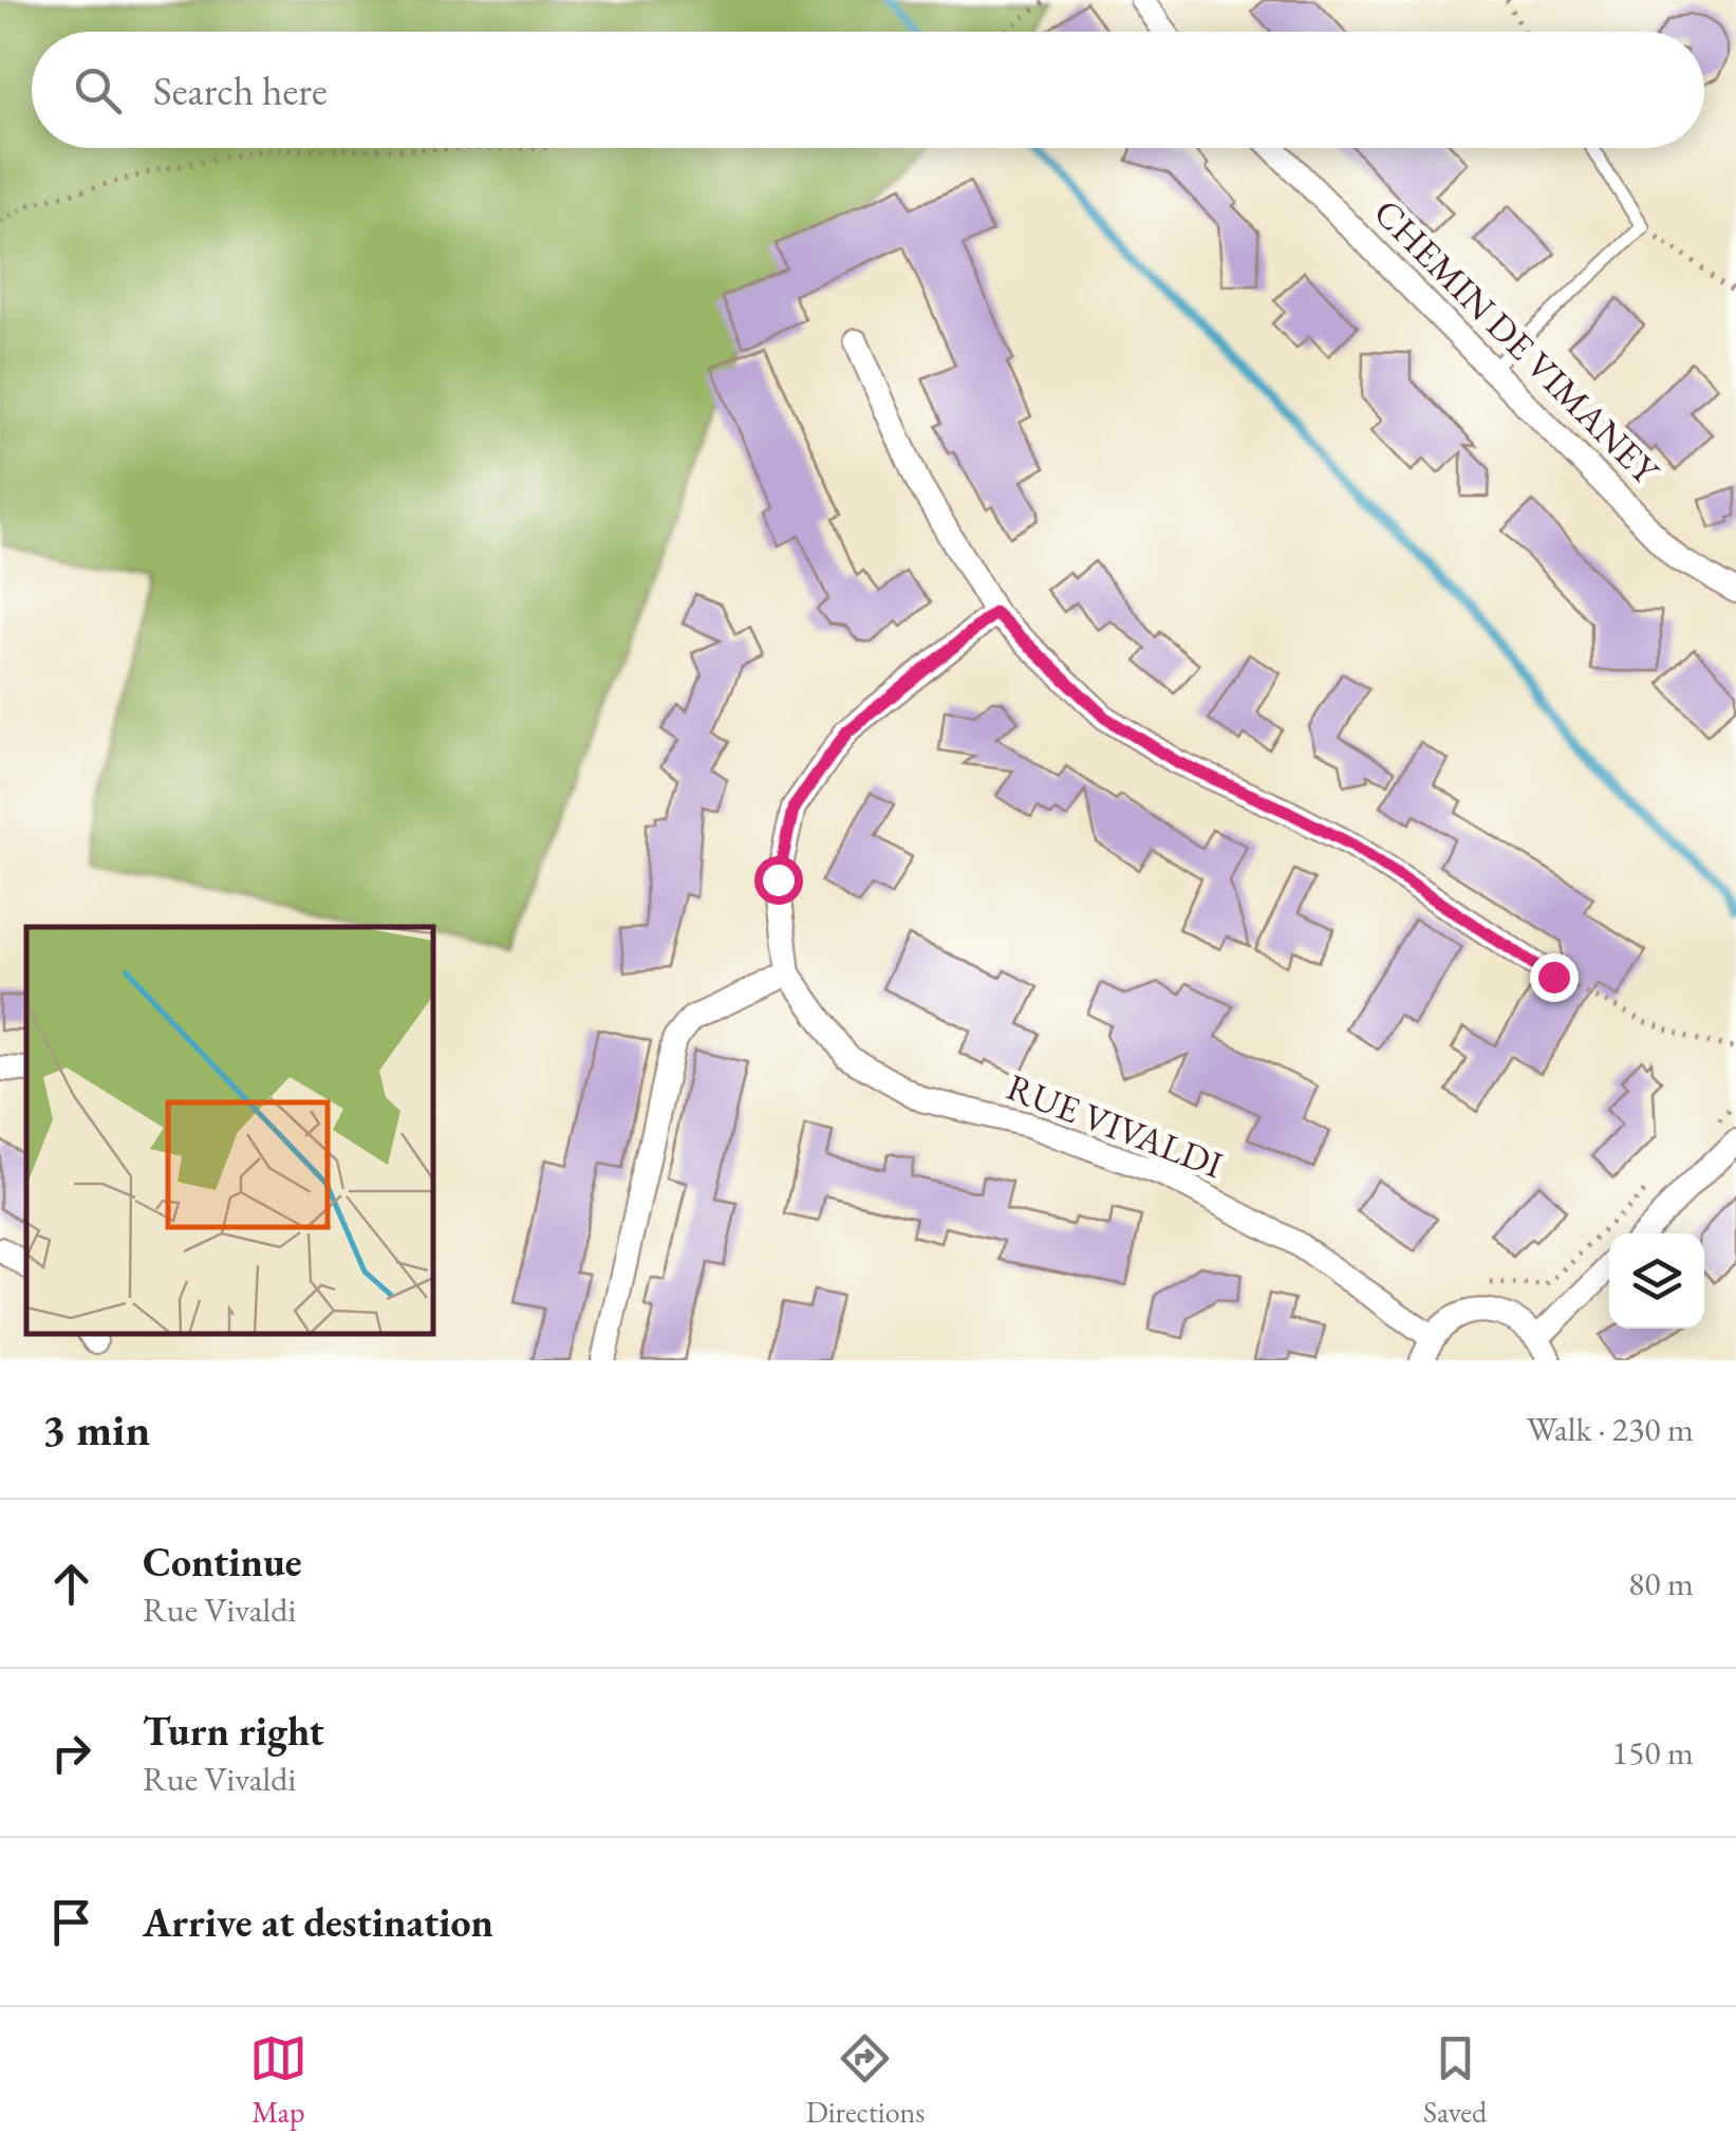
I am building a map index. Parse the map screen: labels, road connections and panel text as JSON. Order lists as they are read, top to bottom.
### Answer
{
  "streets": {
    "street": ["CHEMIN DE VIMANEY", "RUE VIVALDI"]
  },
  "page": {
    "search": "Search here",
    "heading": ["3 min", "Walk · 230 m"],
    "list": [
      ["Continue", "Rue Vivaldi", "80 m"],
      ["Turn right", "Rue Vivaldi", "150 m"],
      "Arrive at destination"
    ],
    "nav": ["Map", "Directions", "Saved"]
  }
}
